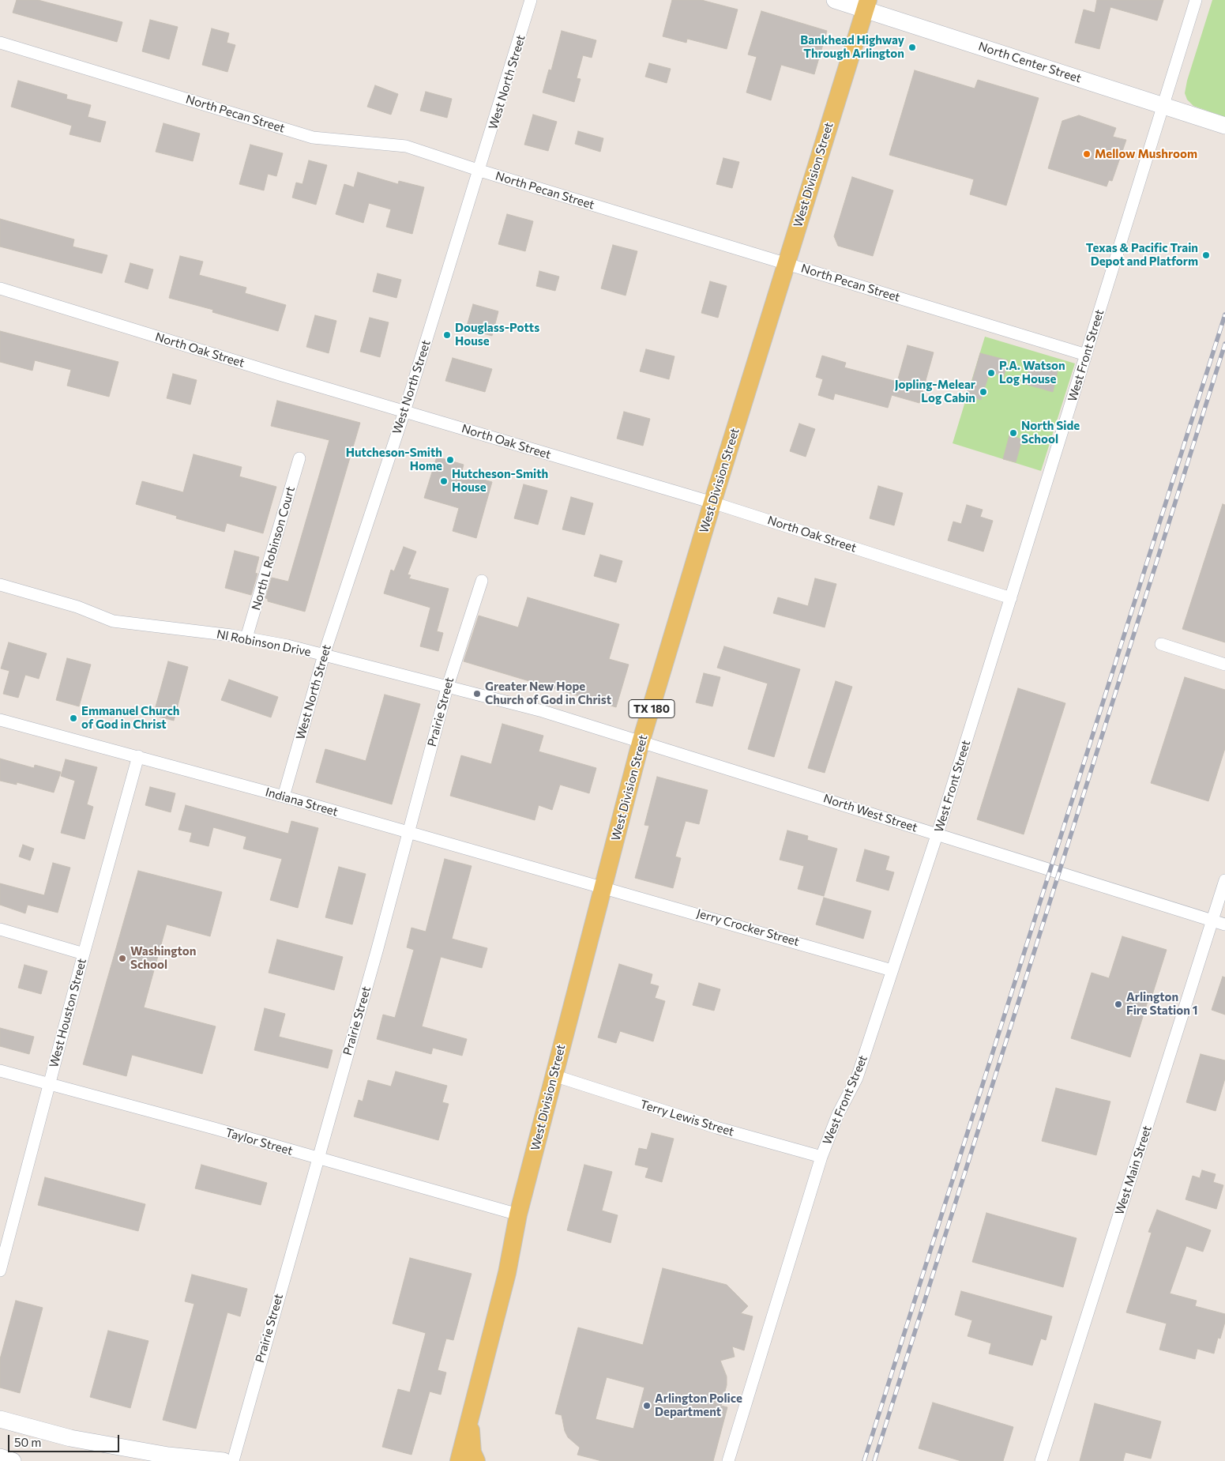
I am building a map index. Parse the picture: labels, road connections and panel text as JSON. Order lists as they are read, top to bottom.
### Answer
{
  "streets": {
    "main road": ["North Center Street", "West Division Street", "TX 180"],
    "street": [
      "West North Street",
      "North Pecan Street",
      "North Oak Street",
      "West Front Street",
      "North L Robinson Court",
      "Nl Robinson Drive",
      "Prairie Street",
      "Indiana Street",
      "North West Street",
      "Jerry Crocker Street",
      "West Houston Street",
      "Terry Lewis Street",
      "Taylor Street",
      "West Main Street"
    ]
  },
  "crossings": [
    ["North Center Street", "West Division Street"],
    ["North Center Street", "West Front Street"],
    ["West North Street", "North Pecan Street"],
    ["West North Street", "North Oak Street"],
    ["West North Street", "Nl Robinson Drive"],
    ["West North Street", "Indiana Street"],
    ["North Pecan Street", "West Division Street"],
    ["North Pecan Street", "West Front Street"],
    ["West Division Street", "North Oak Street"],
    ["West Division Street", "Nl Robinson Drive"],
    ["West Division Street", "Indiana Street"],
    ["West Division Street", "North West Street"],
    ["West Division Street", "Jerry Crocker Street"],
    ["West Division Street", "Terry Lewis Street"],
    ["West Division Street", "Taylor Street"],
    ["North Oak Street", "West Front Street"],
    ["West Front Street", "North West Street"],
    ["West Front Street", "Jerry Crocker Street"],
    ["West Front Street", "Terry Lewis Street"],
    ["North L Robinson Court", "Nl Robinson Drive"],
    ["Nl Robinson Drive", "Prairie Street"],
    ["Nl Robinson Drive", "North West Street"],
    ["Prairie Street", "Indiana Street"],
    ["Prairie Street", "Taylor Street"],
    ["Indiana Street", "Jerry Crocker Street"],
    ["Indiana Street", "West Houston Street"],
    ["North West Street", "West Main Street"],
    ["West Houston Street", "Taylor Street"]
  ],
  "places": [
    "Bankhead Highway Through Arlington",
    "Mellow Mushroom",
    "Texas & Pacific Train Depot and Platform",
    "Douglass-Potts House",
    "P.A. Watson Log House",
    "Jopling-Melear Log Cabin",
    "North Side School",
    "Hutcheson-Smith Home",
    "Hutcheson-Smith House",
    "Greater New Hope Church of God in Christ",
    "Emmanuel Church of God in Christ",
    "Washington School",
    "Arlington Fire Station 1",
    "Arlington Police Department"
  ],
  "scale_bar": "50 m"
}
